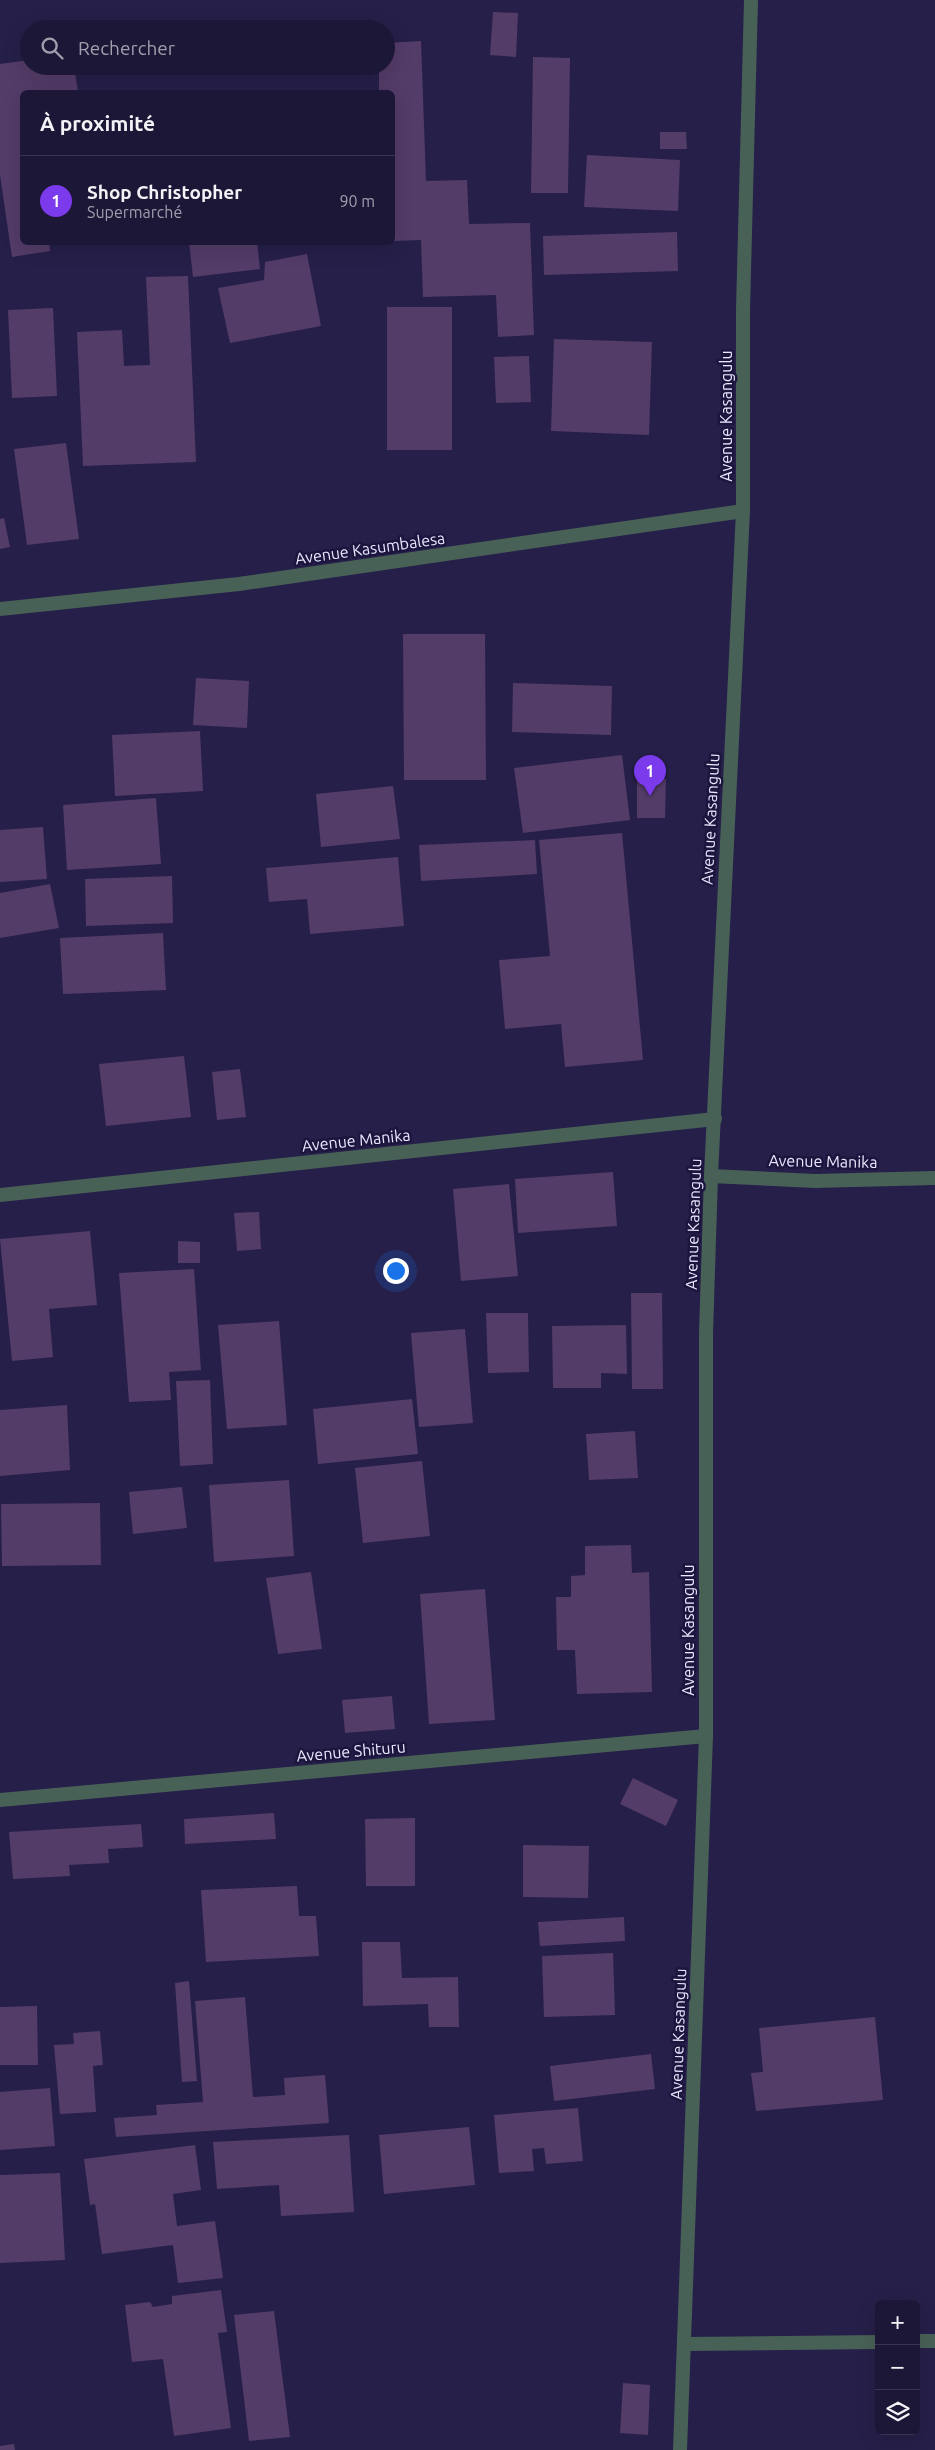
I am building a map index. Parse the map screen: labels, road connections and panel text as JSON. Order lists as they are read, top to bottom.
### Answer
{
  "streets": {
    "street": [
      "Avenue Kasangulu",
      "Avenue Kasumbalesa",
      "Avenue Manika",
      "Avenue Shituru"
    ]
  },
  "crossings": [
    ["Avenue Kasangulu", "Avenue Kasumbalesa"],
    ["Avenue Kasangulu", "Avenue Manika"],
    ["Avenue Kasangulu", "Avenue Shituru"]
  ],
  "page": {
    "search": "Rechercher",
    "heading": "À proximité",
    "list": [
      {
        "mark": "1",
        "name": "Shop Christopher",
        "note": "Supermarché",
        "value": "90 m"
      }
    ],
    "pins": "1",
    "map_buttons": ["+", "−"]
  }
}
